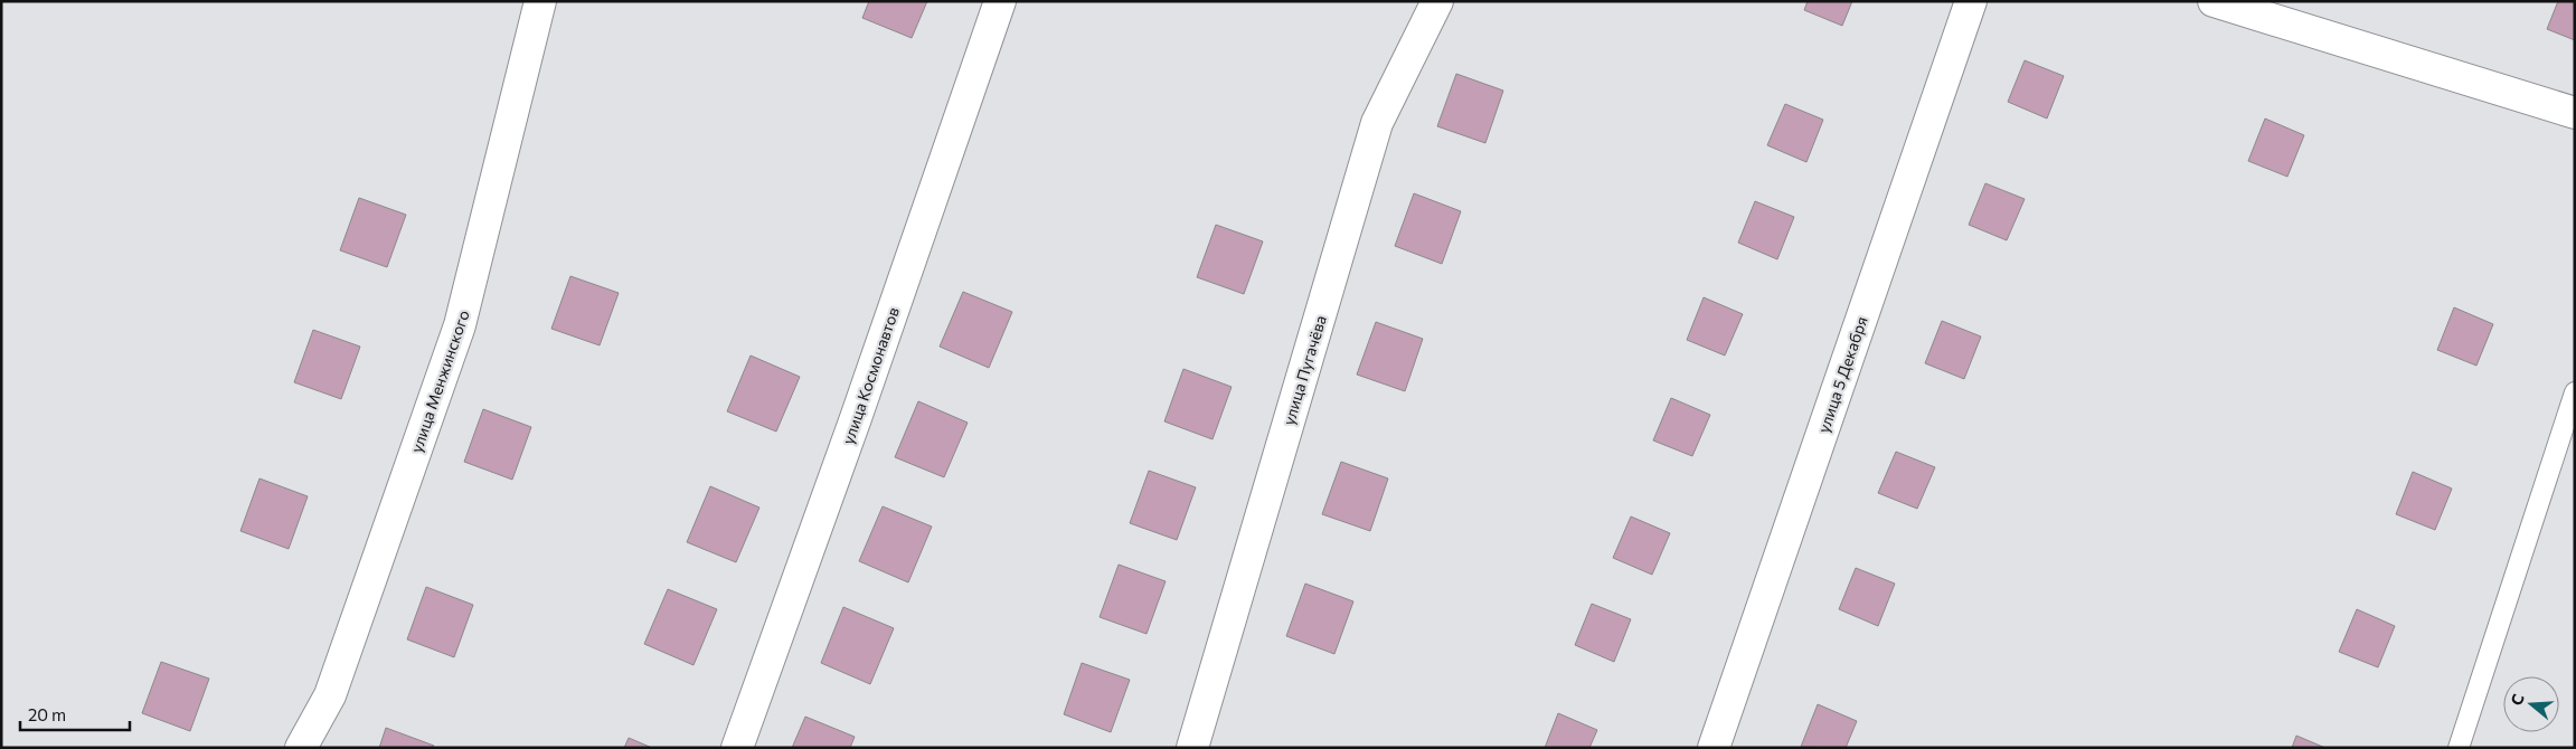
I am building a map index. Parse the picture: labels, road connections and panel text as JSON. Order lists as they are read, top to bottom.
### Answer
{
  "streets": {
    "street": [
      "улица Пугачёва",
      "улица 5 Декабря",
      "улица Космонавтов",
      "улица Менжинского"
    ]
  },
  "scale_bar": "20 m",
  "north": "left"
}
